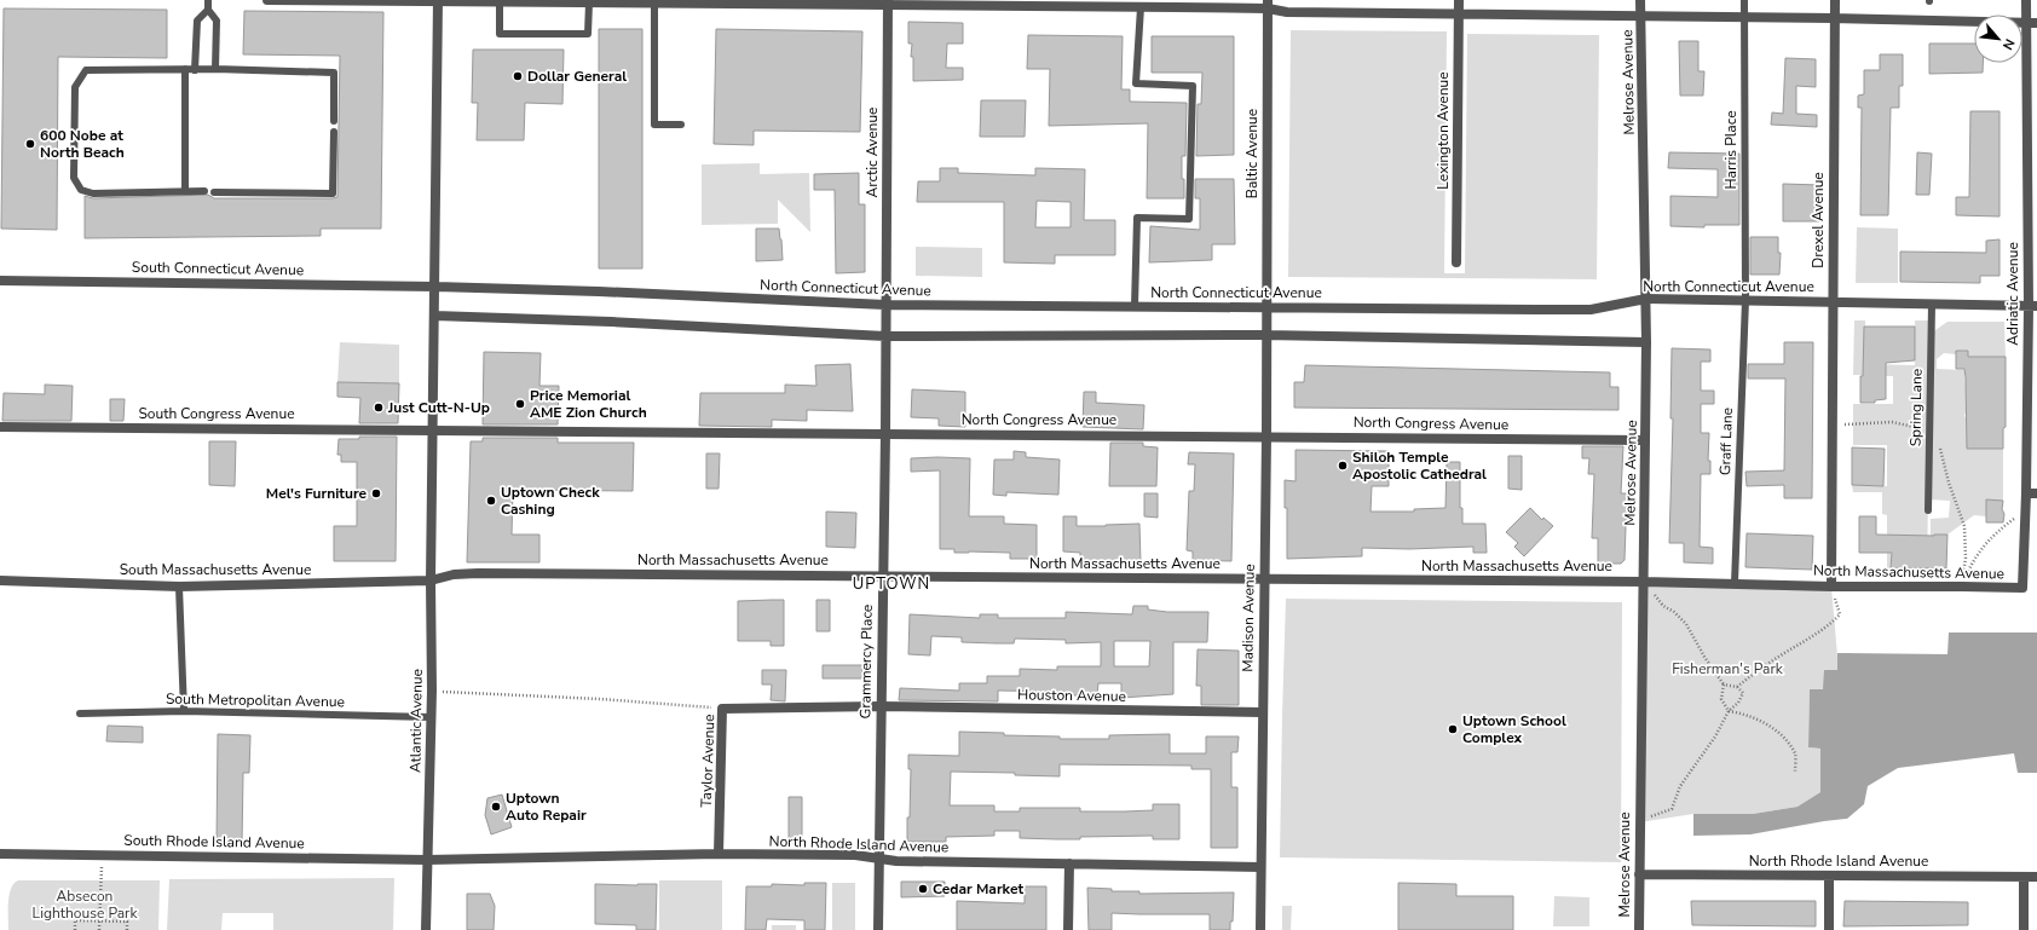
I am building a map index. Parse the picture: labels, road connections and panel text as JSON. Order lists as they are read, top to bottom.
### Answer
{
  "streets": {
    "street": [
      "Melrose Avenue",
      "Lexington Avenue",
      "Arctic Avenue",
      "Baltic Avenue",
      "Drexel Avenue",
      "South Connecticut Avenue",
      "North Connecticut Avenue",
      "Adriatic Avenue",
      "South Congress Avenue",
      "North Congress Avenue",
      "North Massachusetts Avenue",
      "South Massachusetts Avenue",
      "Madison Avenue",
      "Grammercy Place",
      "Houston Avenue",
      "Atlantic Avenue",
      "Taylor Avenue",
      "South Rhode Island Avenue",
      "North Rhode Island Avenue"
    ],
    "lane": [
      "Harris Place",
      "Spring Lane",
      "Graff Lane",
      "South Metropolitan Avenue"
    ]
  },
  "crossings": [
    ["Melrose Avenue", "North Connecticut Avenue"],
    ["Melrose Avenue", "North Congress Avenue"],
    ["Melrose Avenue", "North Massachusetts Avenue"],
    ["Melrose Avenue", "North Rhode Island Avenue"],
    ["Harris Place", "North Connecticut Avenue"],
    ["Harris Place", "Graff Lane"],
    ["Arctic Avenue", "North Connecticut Avenue"],
    ["Arctic Avenue", "Grammercy Place"],
    ["Baltic Avenue", "North Connecticut Avenue"],
    ["Baltic Avenue", "Madison Avenue"],
    ["Drexel Avenue", "North Connecticut Avenue"],
    ["Drexel Avenue", "North Massachusetts Avenue"],
    ["South Connecticut Avenue", "North Connecticut Avenue"],
    ["South Connecticut Avenue", "Atlantic Avenue"],
    ["North Connecticut Avenue", "Adriatic Avenue"],
    ["North Connecticut Avenue", "Spring Lane"],
    ["North Connecticut Avenue", "Graff Lane"],
    ["North Connecticut Avenue", "Madison Avenue"],
    ["North Connecticut Avenue", "Grammercy Place"],
    ["North Connecticut Avenue", "Atlantic Avenue"],
    ["Adriatic Avenue", "North Massachusetts Avenue"],
    ["South Congress Avenue", "North Congress Avenue"],
    ["South Congress Avenue", "Atlantic Avenue"],
    ["North Congress Avenue", "Madison Avenue"],
    ["North Congress Avenue", "Grammercy Place"],
    ["North Congress Avenue", "Atlantic Avenue"],
    ["Graff Lane", "North Massachusetts Avenue"],
    ["North Massachusetts Avenue", "South Massachusetts Avenue"],
    ["North Massachusetts Avenue", "Madison Avenue"],
    ["North Massachusetts Avenue", "Grammercy Place"],
    ["North Massachusetts Avenue", "Atlantic Avenue"],
    ["South Massachusetts Avenue", "Atlantic Avenue"],
    ["Madison Avenue", "Houston Avenue"],
    ["Madison Avenue", "North Rhode Island Avenue"],
    ["Grammercy Place", "Houston Avenue"],
    ["Grammercy Place", "Taylor Avenue"],
    ["Grammercy Place", "North Rhode Island Avenue"],
    ["Houston Avenue", "Taylor Avenue"],
    ["South Metropolitan Avenue", "Atlantic Avenue"],
    ["Atlantic Avenue", "South Rhode Island Avenue"],
    ["Atlantic Avenue", "North Rhode Island Avenue"],
    ["Taylor Avenue", "North Rhode Island Avenue"],
    ["South Rhode Island Avenue", "North Rhode Island Avenue"]
  ],
  "districts": ["UPTOWN"],
  "parks": ["Fisherman's Park", "Absecon Lighthouse Park"],
  "places": [
    "Dollar General",
    "600 Nobe at North Beach",
    "Price Memorial AME Zion Church",
    "Just Cutt-N-Up",
    "Shiloh Temple Apostolic Cathedral",
    "Mel's Furniture",
    "Uptown Check Cashing",
    "Uptown School Complex",
    "Uptown Auto Repair",
    "Cedar Market"
  ],
  "north": "bottom right"
}
